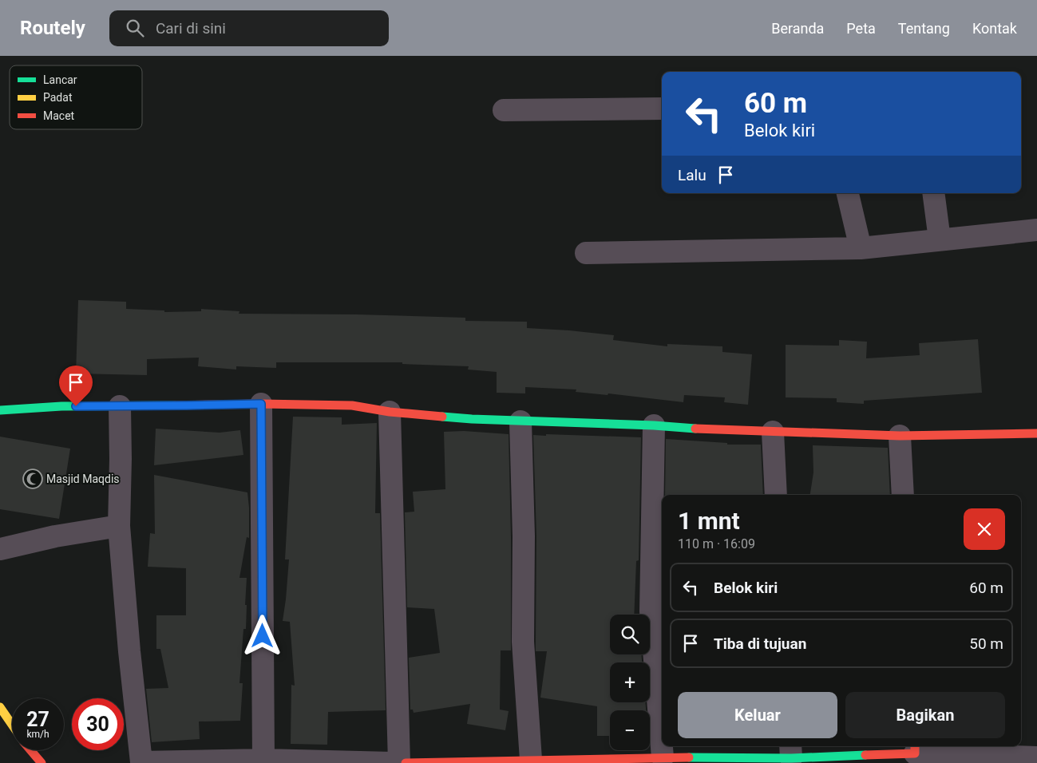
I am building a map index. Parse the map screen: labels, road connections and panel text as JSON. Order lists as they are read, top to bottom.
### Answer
{
  "places": {
    "mosque": ["Masjid Maqdis"]
  },
  "legend": ["Lancar", "Padat", "Macet"],
  "page": {
    "header": "Routely",
    "search": "Cari di sini",
    "nav": [
      "Beranda",
      "Peta",
      "Tentang",
      "Kontak"
    ],
    "turn": ["60 m", "Belok kiri"],
    "then": "Lalu",
    "heading": ["1 mnt", "110 m · 16:09"],
    "list": [
      {
        "name": "Belok kiri",
        "value": "60 m"
      },
      {
        "name": "Tiba di tujuan",
        "value": "50 m"
      }
    ],
    "map_buttons": ["+", "−"],
    "buttons": ["Keluar", "Bagikan"],
    "speed": "27 km/h",
    "limit": "30"
  }
}
